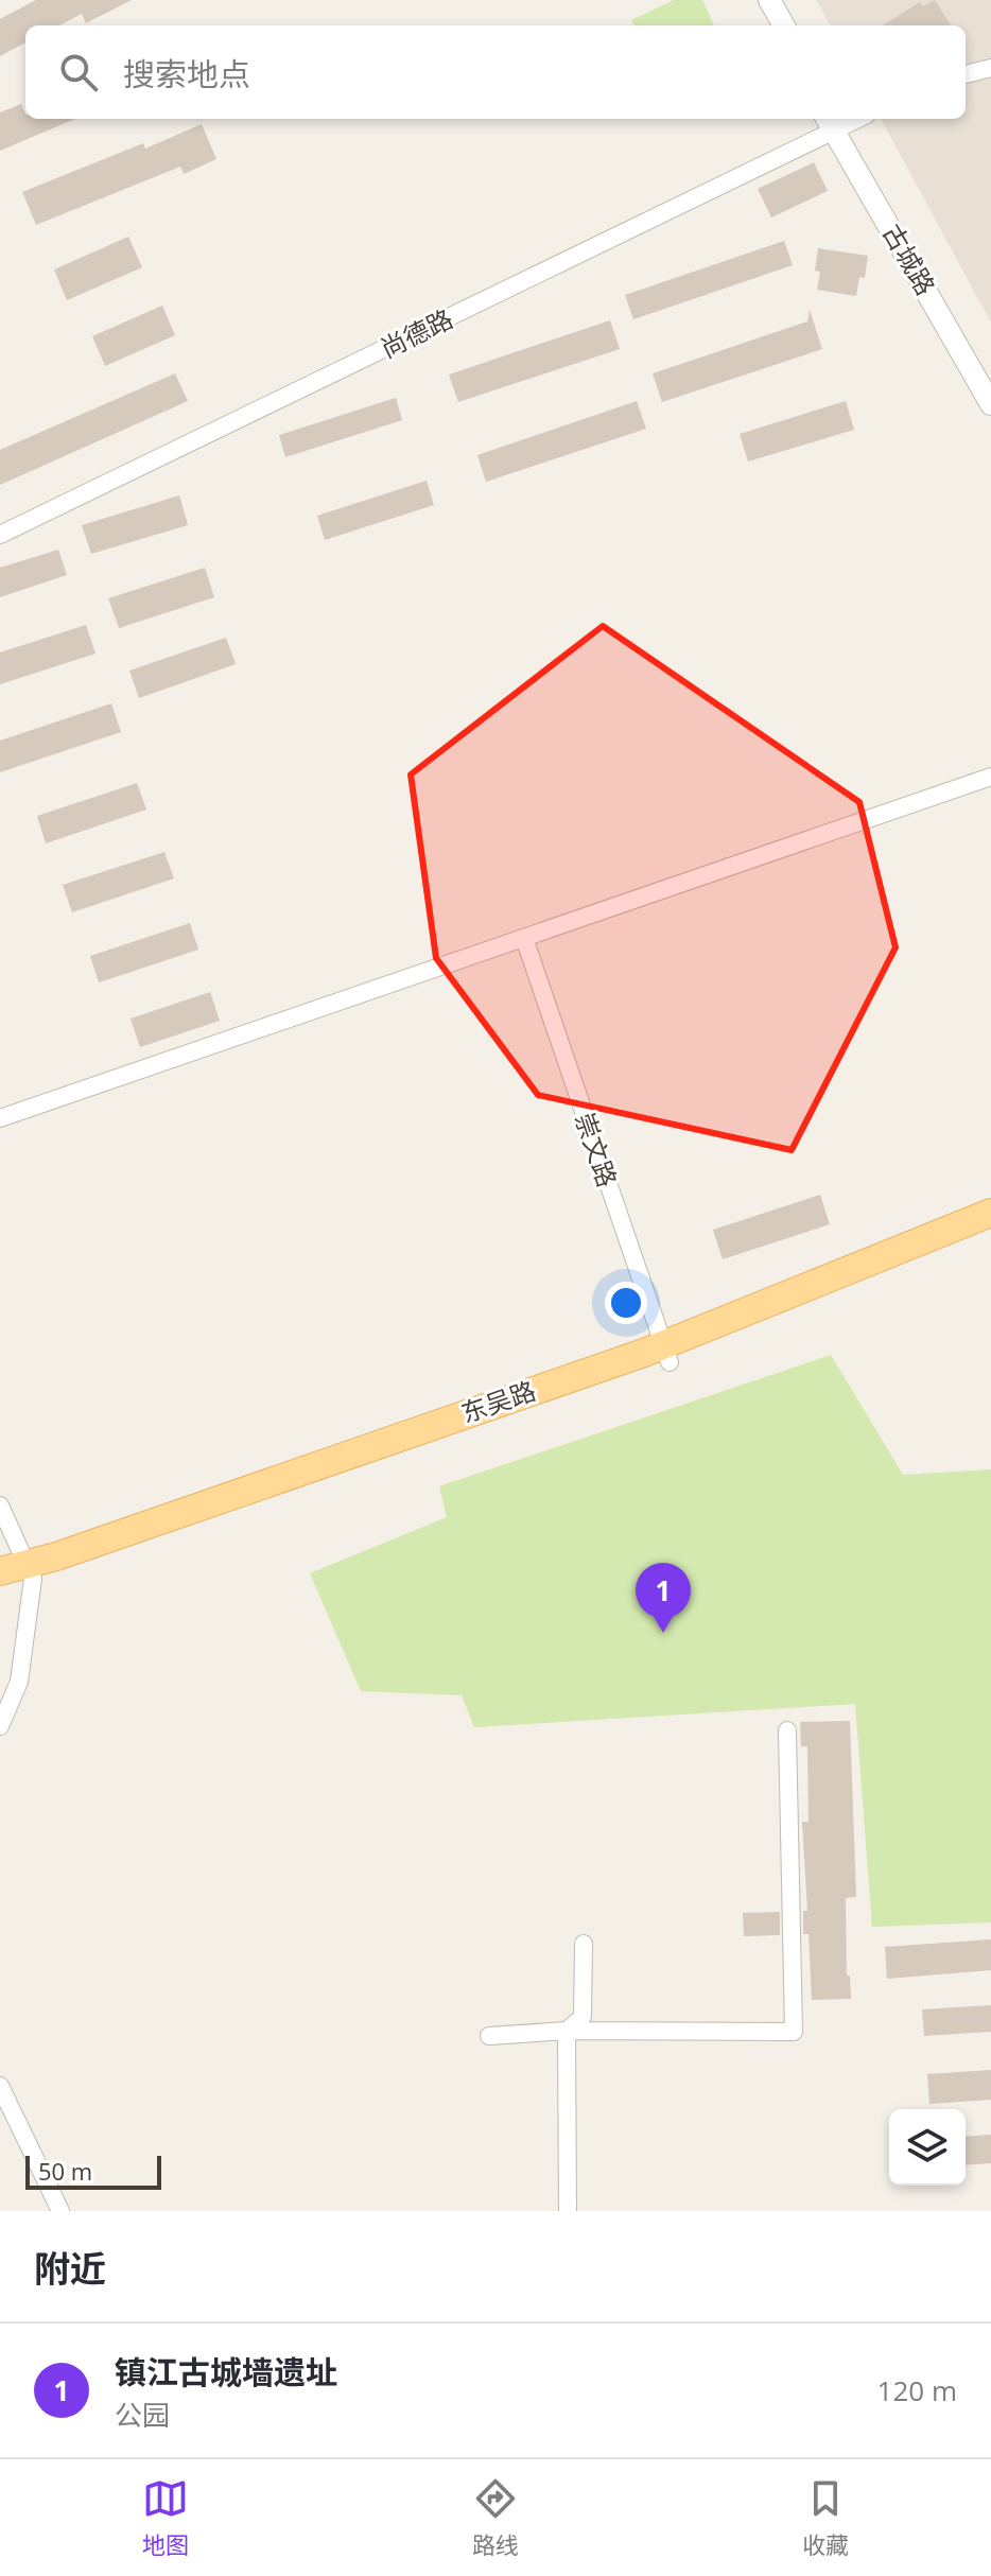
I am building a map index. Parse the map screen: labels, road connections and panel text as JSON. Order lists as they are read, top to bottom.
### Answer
{
  "streets": {
    "main road": ["东吴路"],
    "street": ["古城路", "尚德路", "崇文路"]
  },
  "crossings": [
    ["古城路", "尚德路"],
    ["崇文路", "东吴路"]
  ],
  "scale_bar": "50 m",
  "page": {
    "search": "搜索地点",
    "pins": "1",
    "scale": "50 m",
    "heading": "附近",
    "list": [
      {
        "mark": "1",
        "name": "镇江古城墙遗址",
        "note": "公园",
        "value": "120 m"
      }
    ],
    "nav": ["地图", "路线", "收藏"]
  }
}
